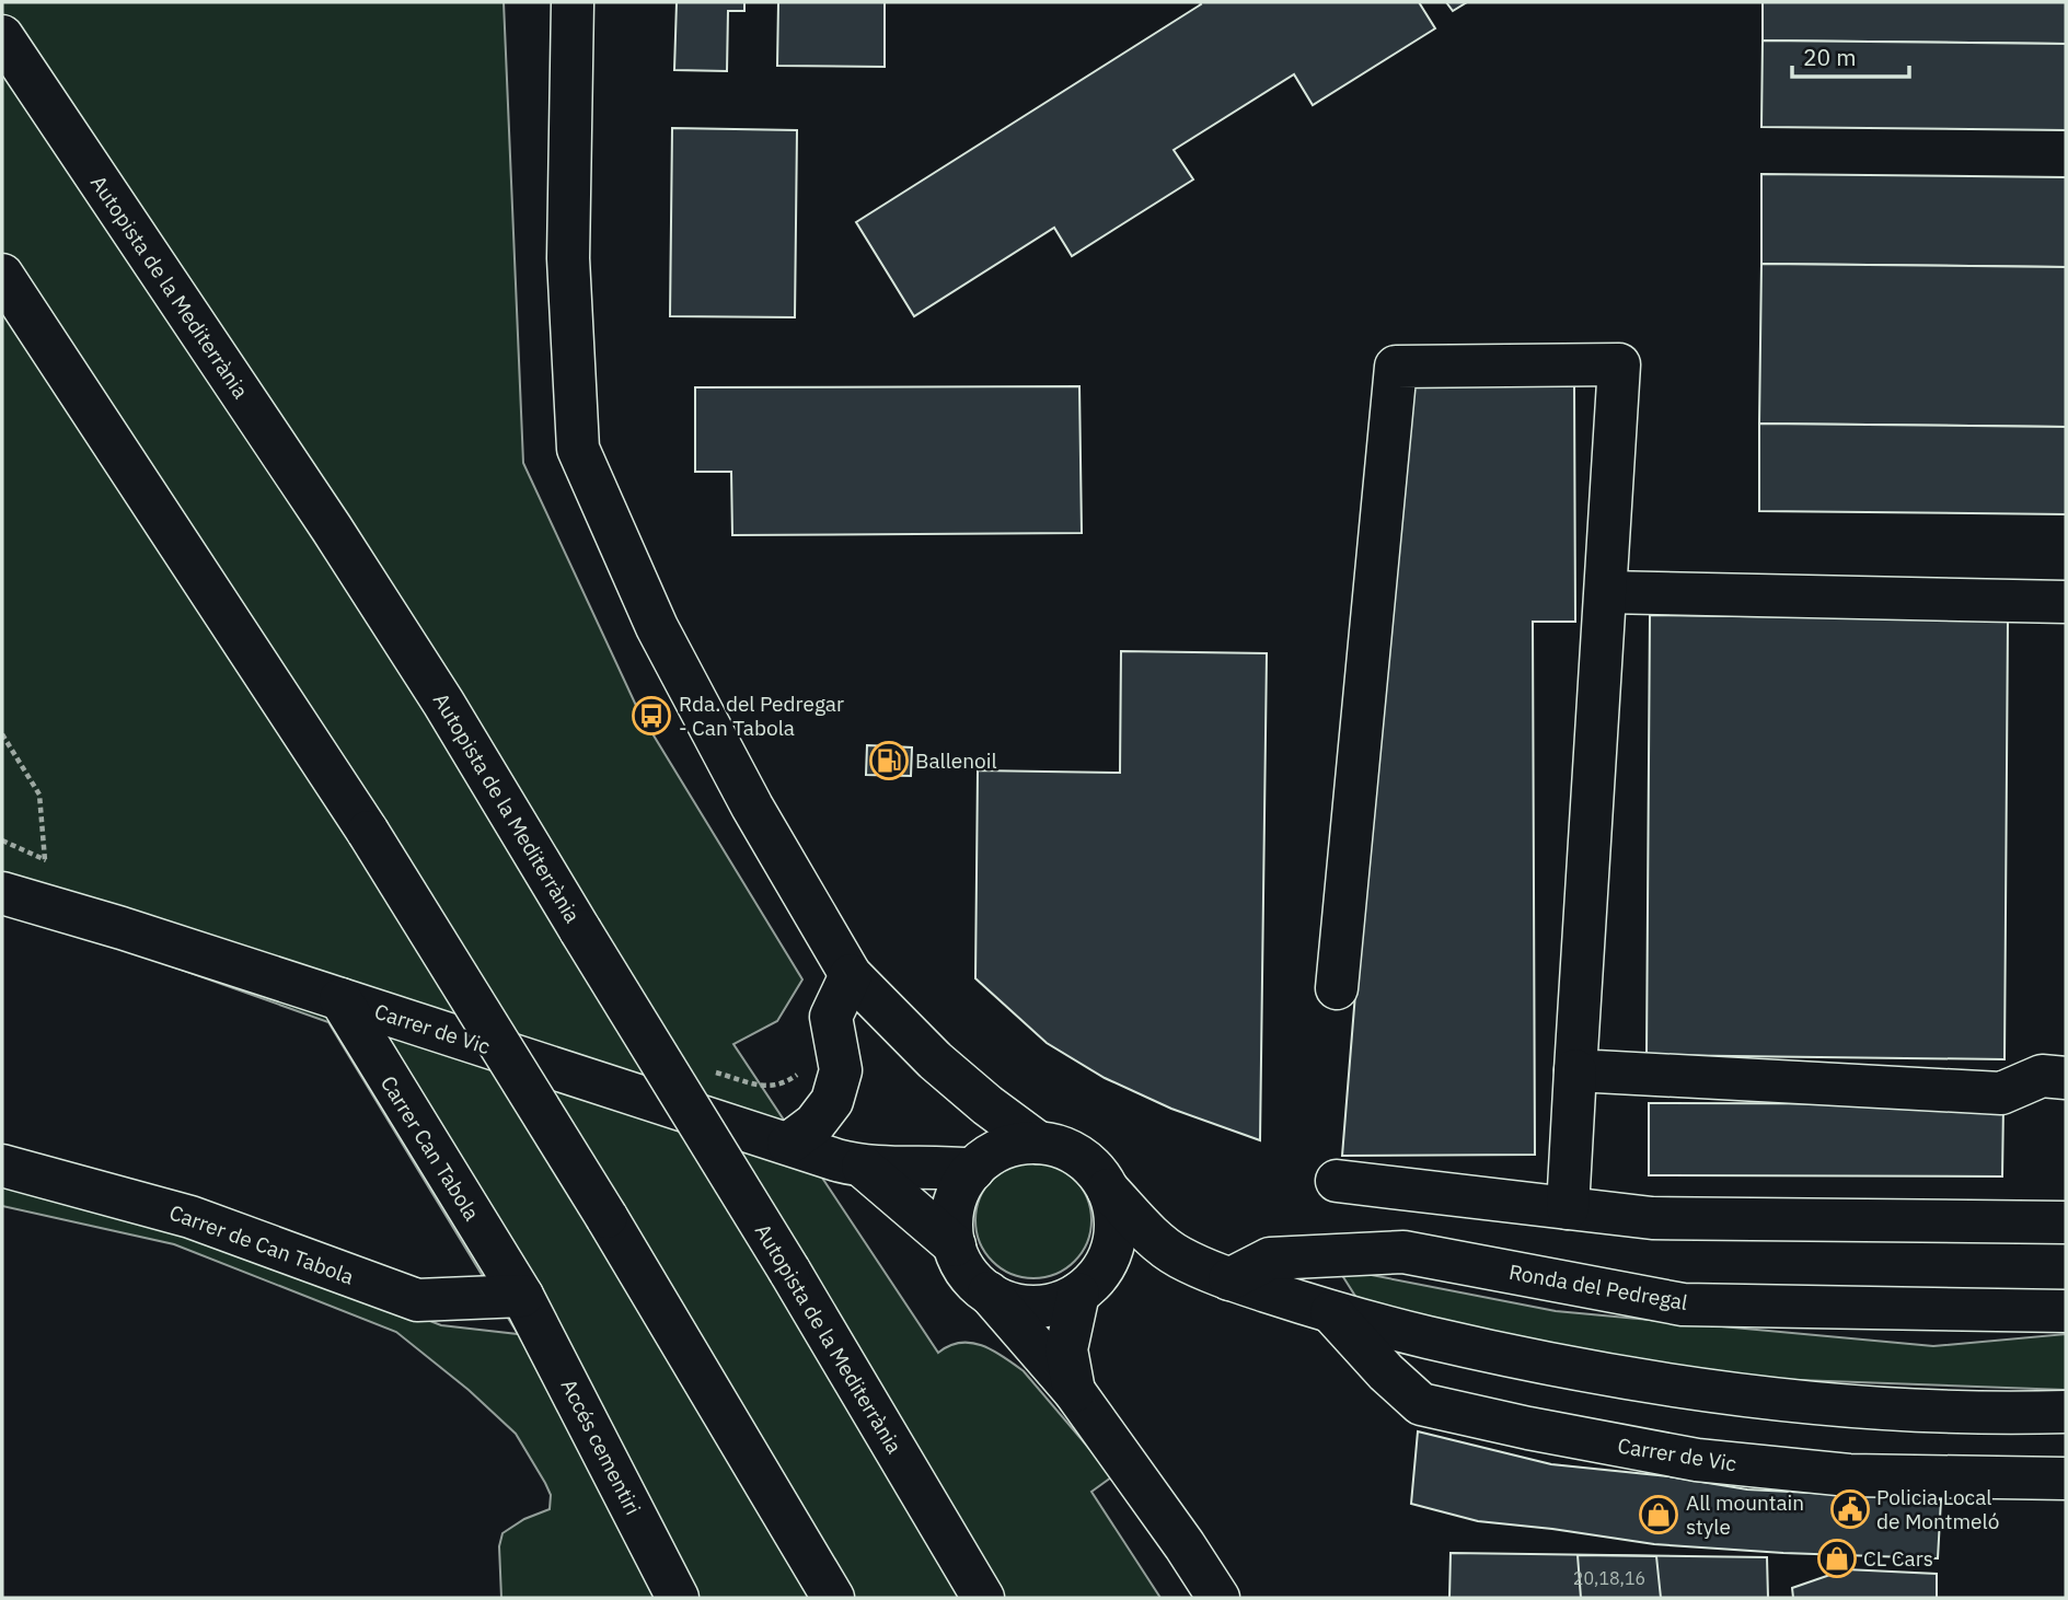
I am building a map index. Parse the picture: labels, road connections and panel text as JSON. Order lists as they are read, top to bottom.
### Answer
{
  "streets": {
    "main road": [
      "Autopista de la Mediterrània",
      "Carrer de Vic",
      "Carrer Can Tabola",
      "Carrer de Can Tabola",
      "Ronda del Pedregal",
      "Accés cementiri"
    ]
  },
  "crossings": [
    ["Carrer de Vic", "Carrer Can Tabola"],
    ["Carrer de Vic", "Ronda del Pedregal"],
    ["Carrer Can Tabola", "Carrer de Can Tabola"],
    ["Carrer Can Tabola", "Accés cementiri"],
    ["Carrer de Can Tabola", "Accés cementiri"]
  ],
  "places": {
    "bus stop": ["Rda. del Pedregar - Can Tabola"],
    "fuel station": ["Ballenoil"],
    "public building": ["Policia Local de Montmeló"],
    "shop": ["All mountain style", "CL Cars"]
  },
  "house_numbers": ["20,18,16"],
  "scale_bar": "20 m"
}
